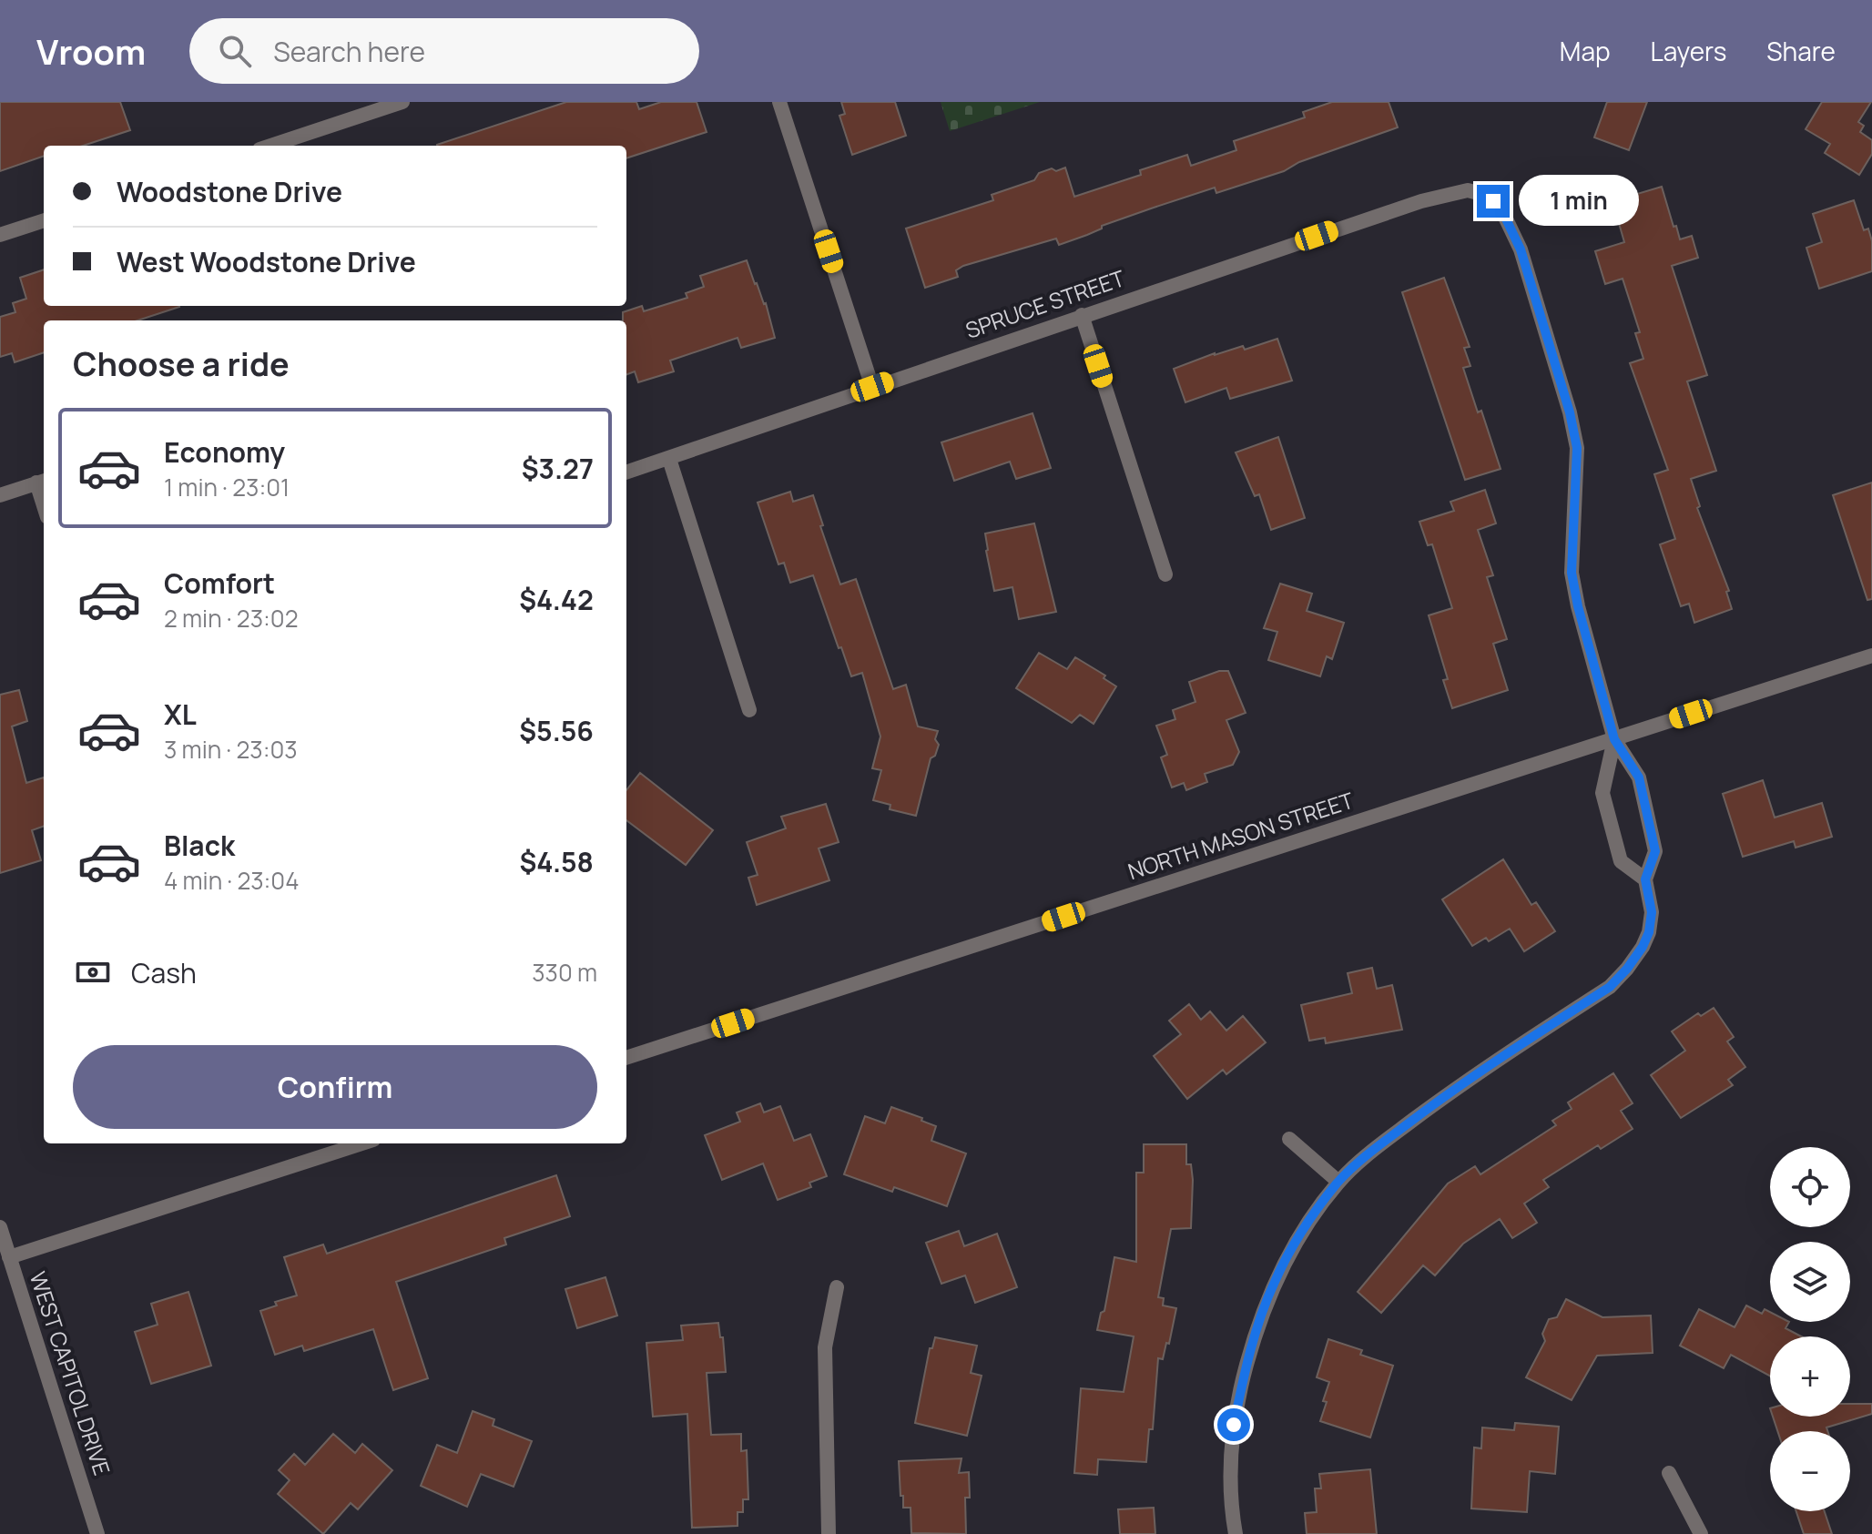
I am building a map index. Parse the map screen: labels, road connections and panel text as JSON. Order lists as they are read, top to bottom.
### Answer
{
  "streets": {
    "street": ["SPRUCE STREET", "NORTH MASON STREET", "WEST CAPITOL DRIVE"]
  },
  "crossings": [
    ["SPRUCE STREET", "NORTH MASON STREET"]
  ],
  "page": {
    "header": "Vroom",
    "search": "Search here",
    "nav": ["Map", "Layers", "Share"],
    "banner": ["Woodstone Drive", "West Woodstone Drive"],
    "bubble": "1 min",
    "heading": "Choose a ride",
    "list": [
      {
        "name": "Economy",
        "note": "1 min · 23:01",
        "value": "$3.27"
      },
      {
        "name": "Comfort",
        "note": "2 min · 23:02",
        "value": "$4.42"
      },
      {
        "name": "XL",
        "note": "3 min · 23:03",
        "value": "$5.56"
      },
      {
        "name": "Black",
        "note": "4 min · 23:04",
        "value": "$4.58"
      }
    ],
    "pay": ["Cash", "330 m"],
    "buttons": "Confirm",
    "map_buttons": ["+", "−"]
  }
}
